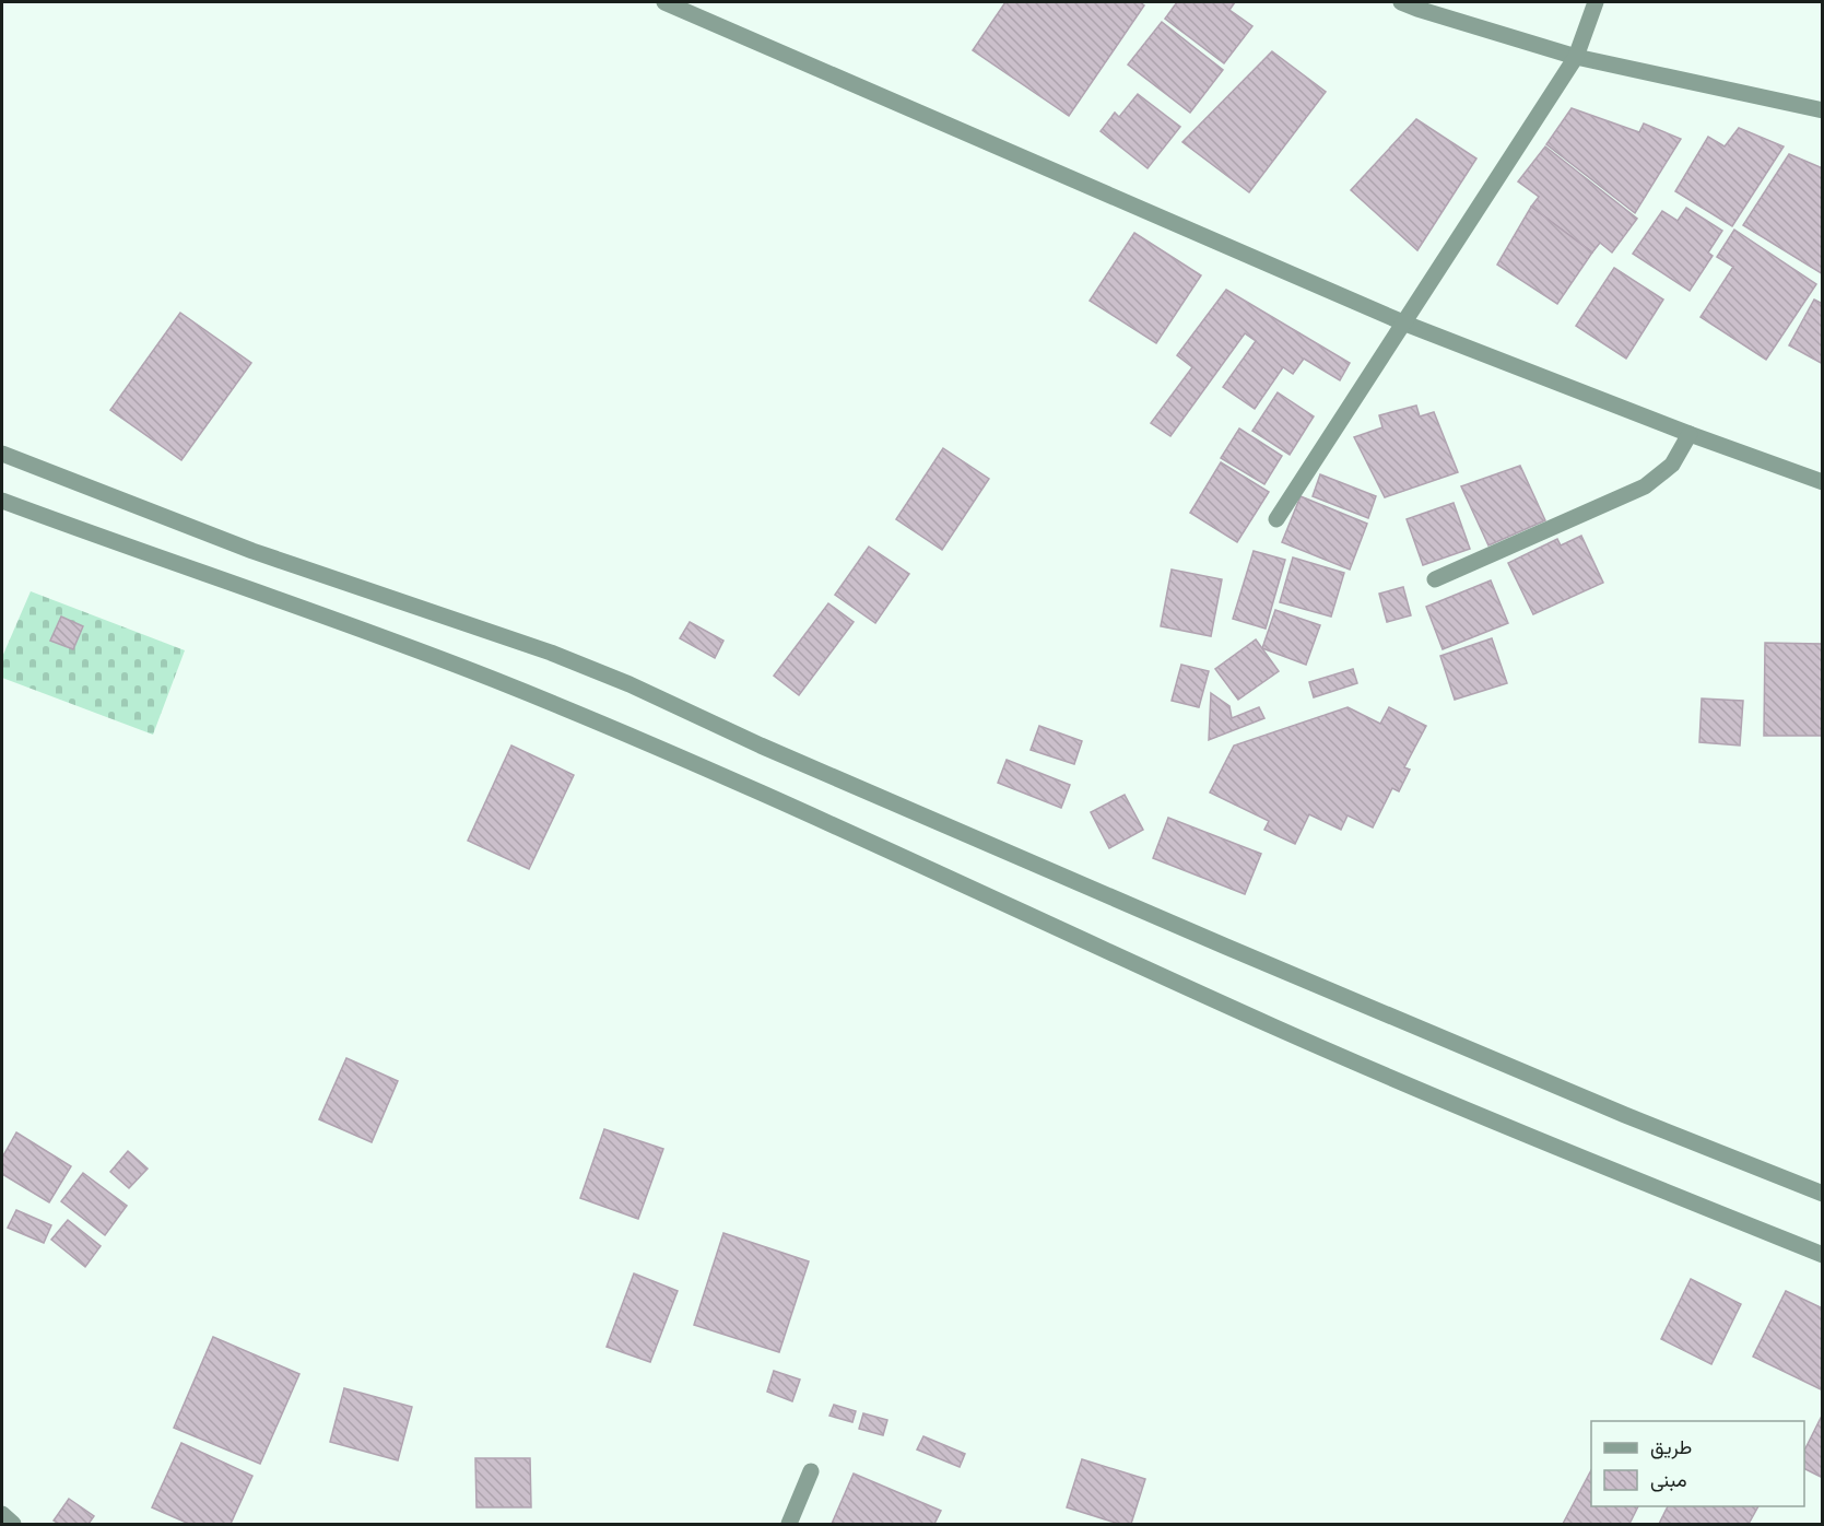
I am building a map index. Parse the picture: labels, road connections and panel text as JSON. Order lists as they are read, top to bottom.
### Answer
{
  "legend": ["طريق", "مبنى"]
}
